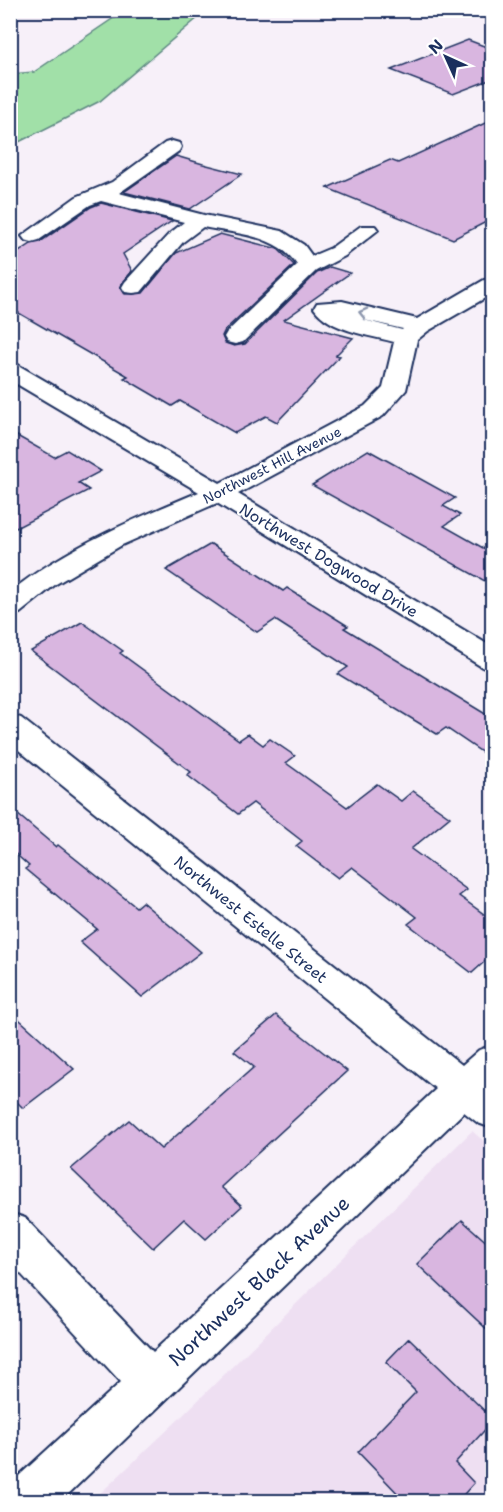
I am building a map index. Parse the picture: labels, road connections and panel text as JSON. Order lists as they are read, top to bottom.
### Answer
{
  "streets": {
    "street": [
      "Northwest Hill Avenue",
      "Northwest Dogwood Drive",
      "Northwest Estelle Street",
      "Northwest Black Avenue"
    ]
  },
  "crossings": [
    ["Northwest Hill Avenue", "Northwest Dogwood Drive"],
    ["Northwest Estelle Street", "Northwest Black Avenue"]
  ],
  "north": "top left"
}
